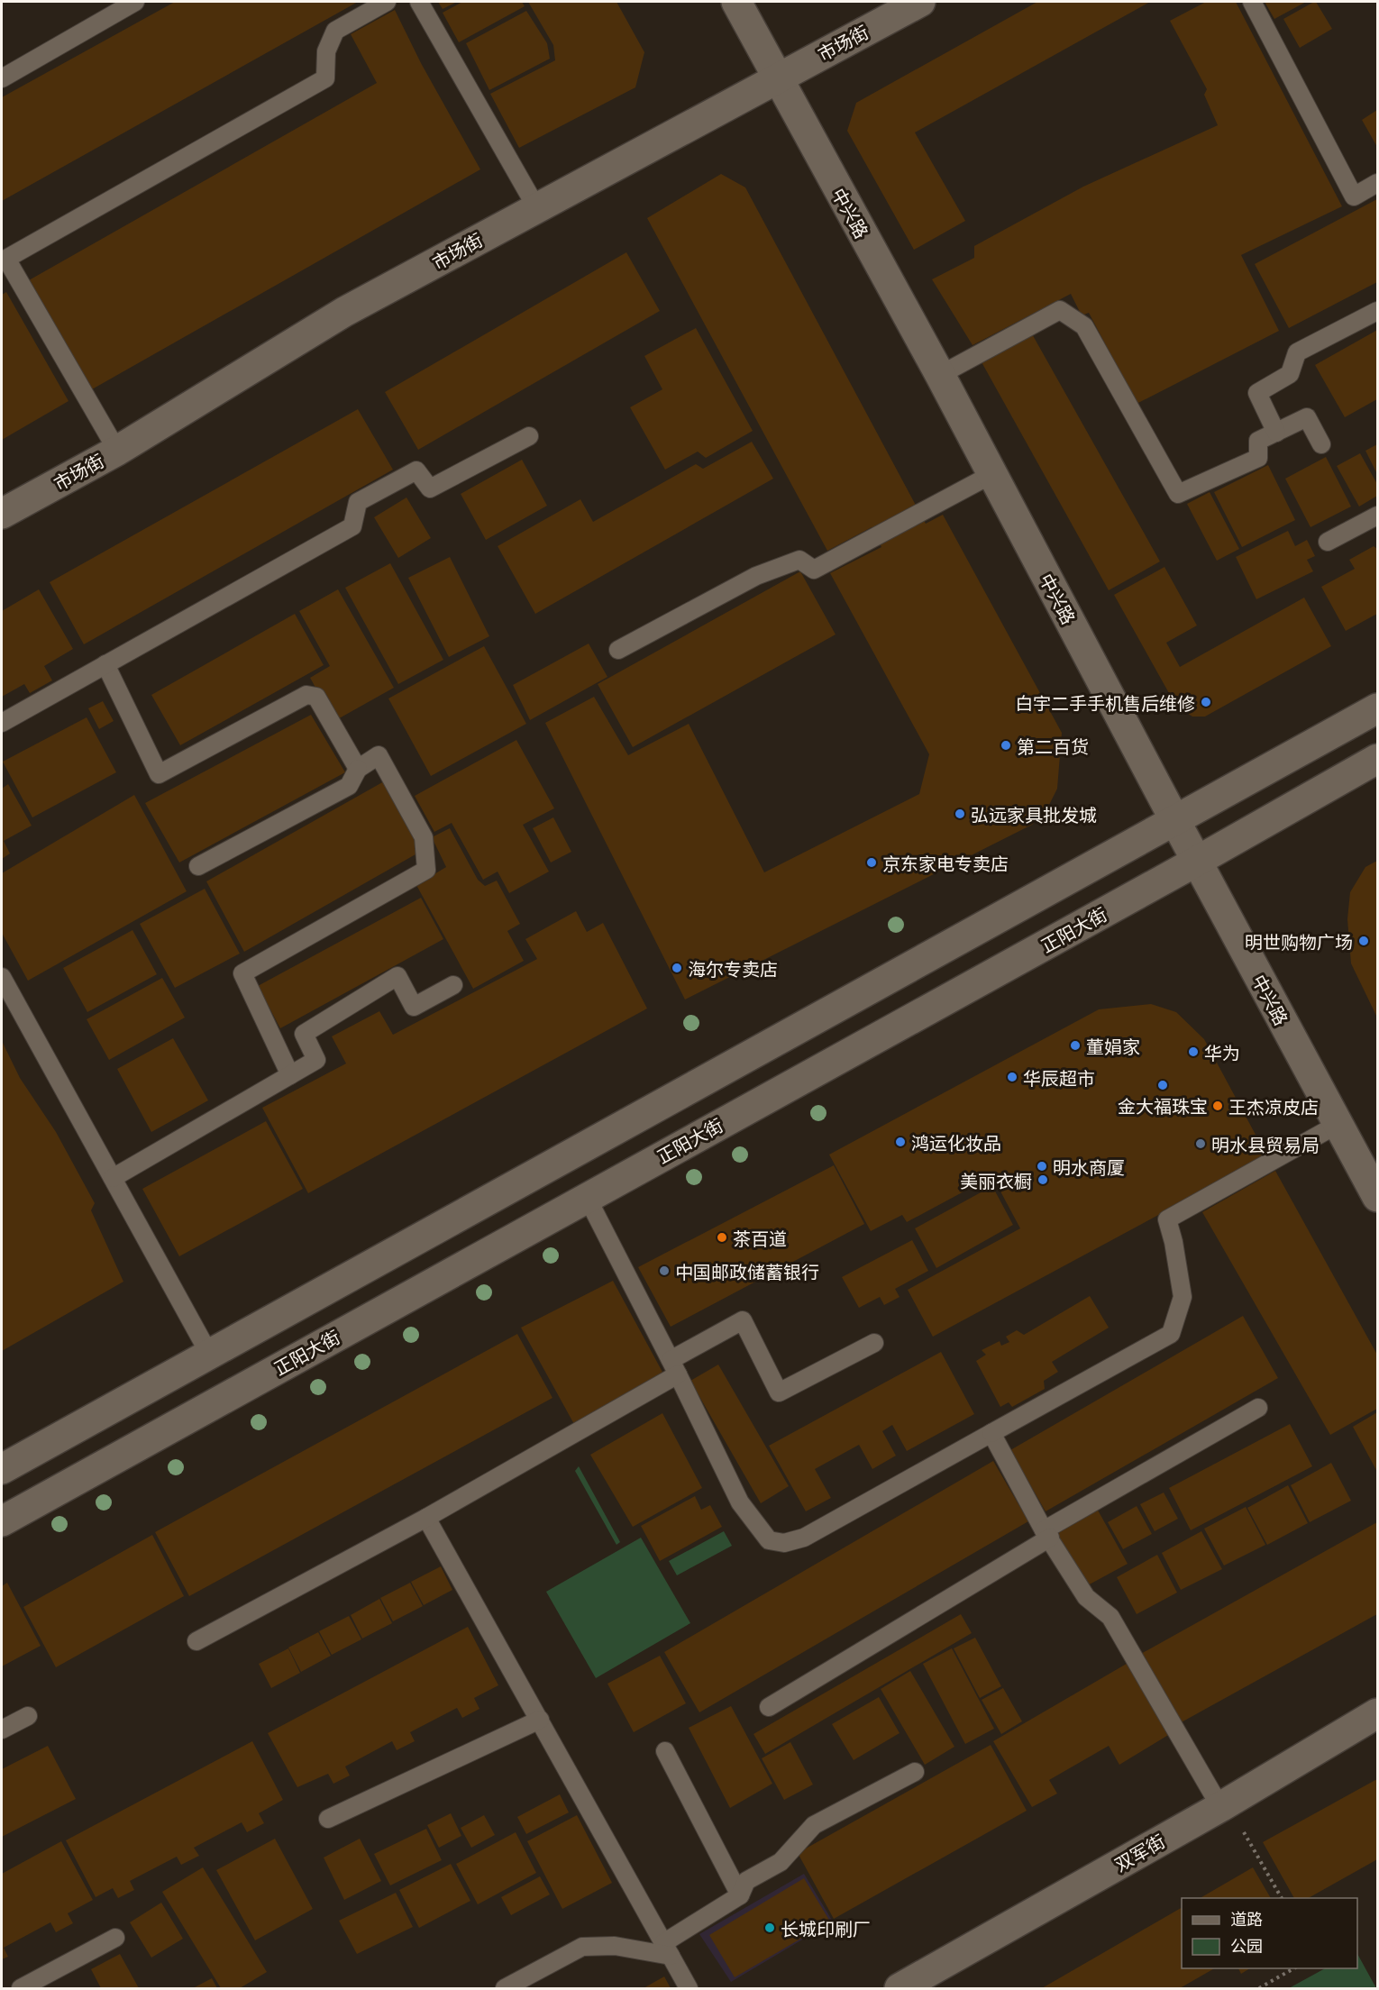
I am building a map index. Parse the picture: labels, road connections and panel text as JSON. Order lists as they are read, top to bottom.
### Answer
{
  "streets": {
    "main road": [
      "市场街",
      "中兴路",
      "正阳大街",
      "双军街"
    ]
  },
  "crossings": [
    ["市场街", "中兴路"],
    ["中兴路", "正阳大街"]
  ],
  "places": [
    "白宇二手手机售后维修",
    "第二百货",
    "弘远家具批发城",
    "京东家电专卖店",
    "明世购物广场",
    "海尔专卖店",
    "董娟家",
    "华为",
    "华辰超市",
    "金大福珠宝",
    "王杰凉皮店",
    "鸿运化妆品",
    "明水县贸易局",
    "明水商厦",
    "美丽衣橱",
    "茶百道",
    "中国邮政储蓄银行",
    "长城印刷厂"
  ],
  "legend": ["道路", "公园"]
}
